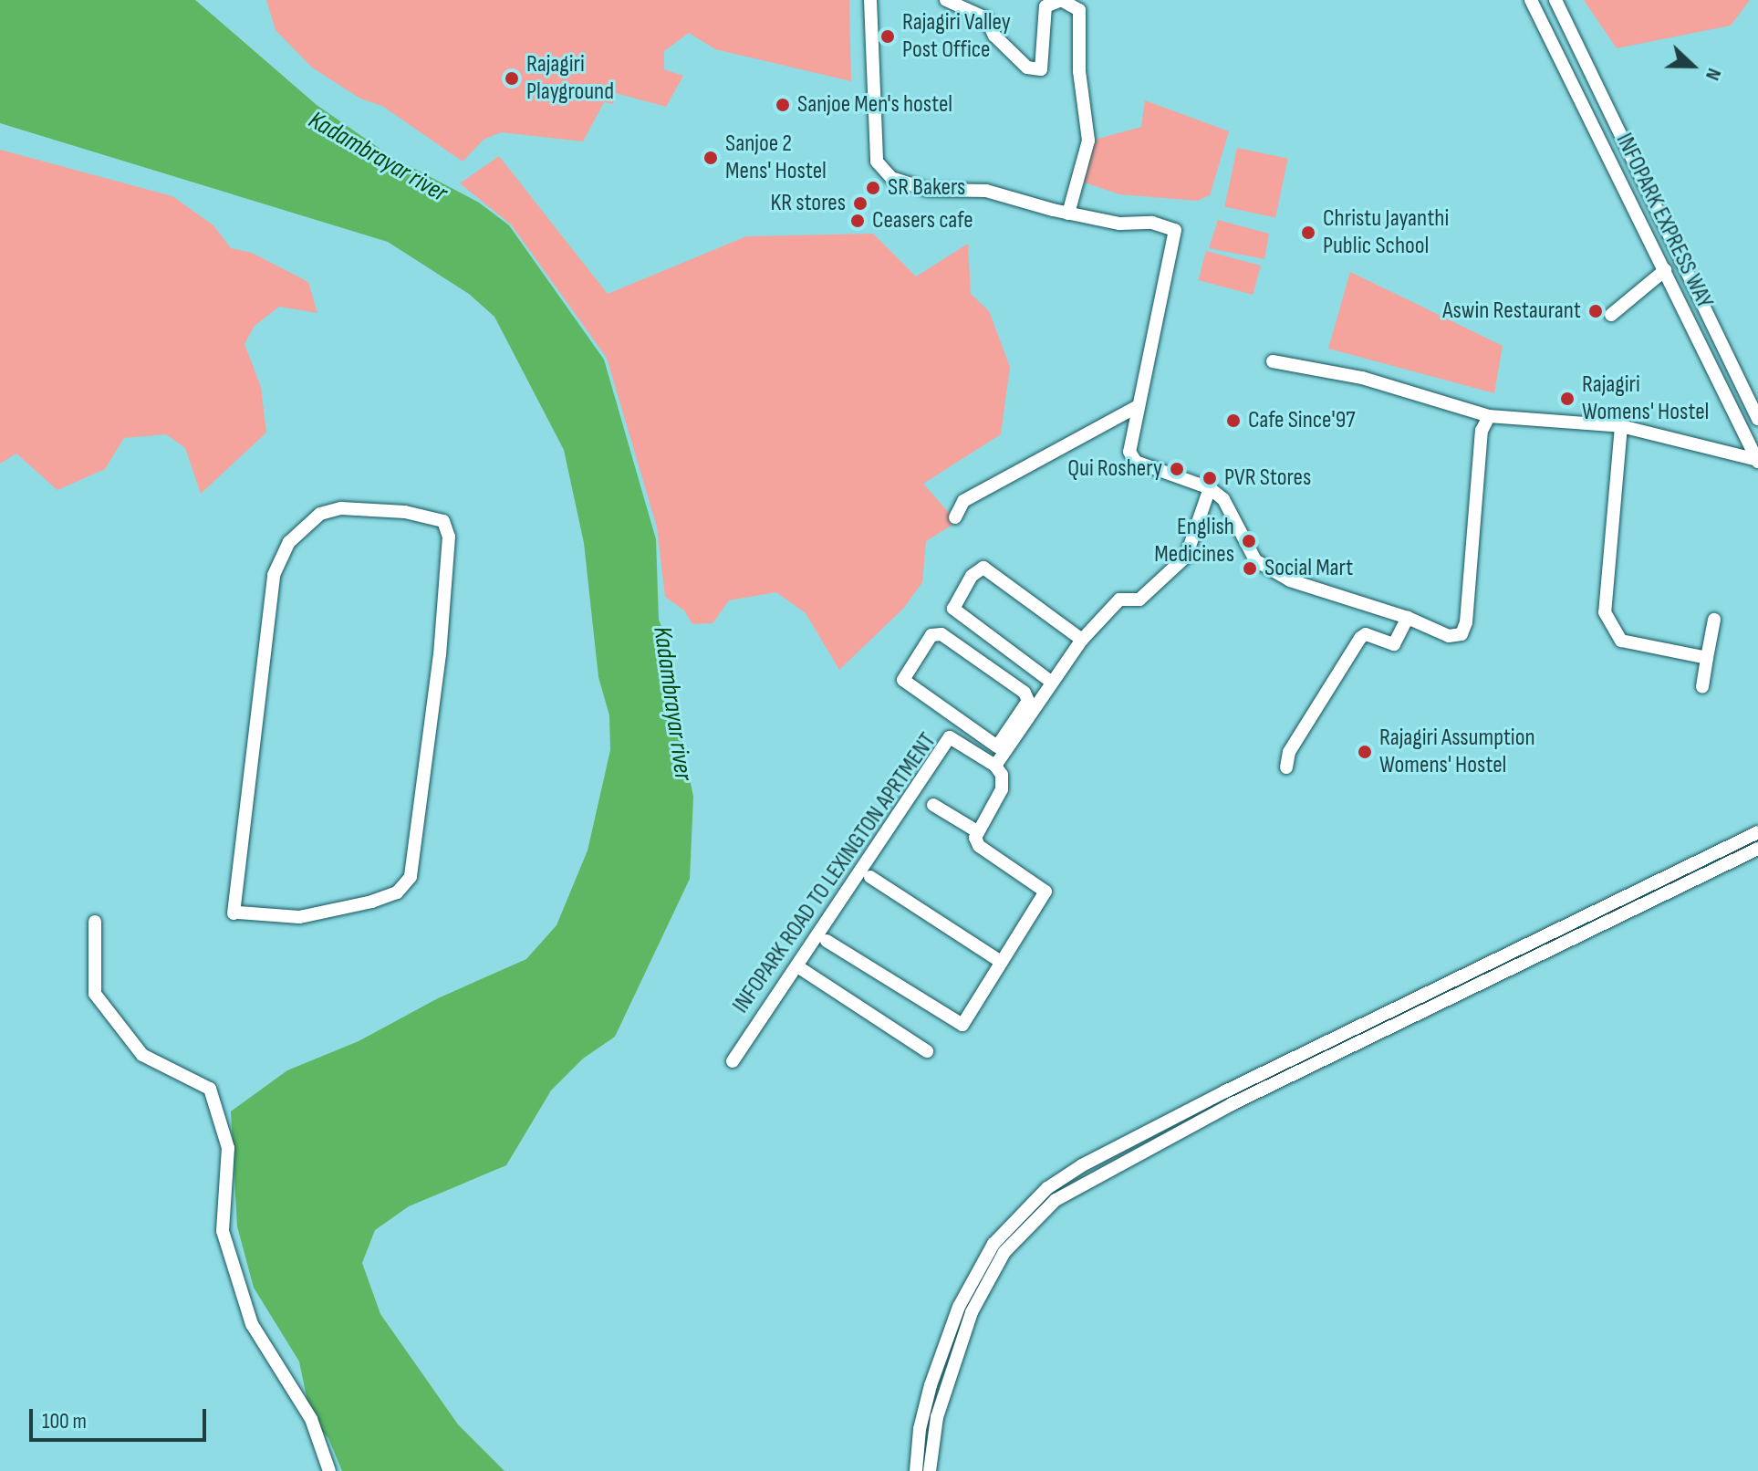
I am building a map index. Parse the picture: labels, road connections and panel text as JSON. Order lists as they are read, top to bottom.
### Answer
{
  "streets": {
    "street": ["INFOPARK EXPRESS WAY", "INFOPARK ROAD TO LEXINGTON APRTMENT"]
  },
  "water": ["Kadambrayar river"],
  "places": [
    "Rajagiri Valley Post Office",
    "Rajagiri Playground",
    "Sanjoe Men's hostel",
    "Sanjoe 2 Mens' Hostel",
    "SR Bakers",
    "KR stores",
    "Ceasers cafe",
    "Christu Jayanthi Public School",
    "Aswin Restaurant",
    "Rajagiri Womens' Hostel",
    "Cafe Since'97",
    "Qui Roshery",
    "PVR Stores",
    "English Medicines",
    "Social Mart",
    "Rajagiri Assumption Womens' Hostel"
  ],
  "scale_bar": "100 m",
  "north": "right"
}
